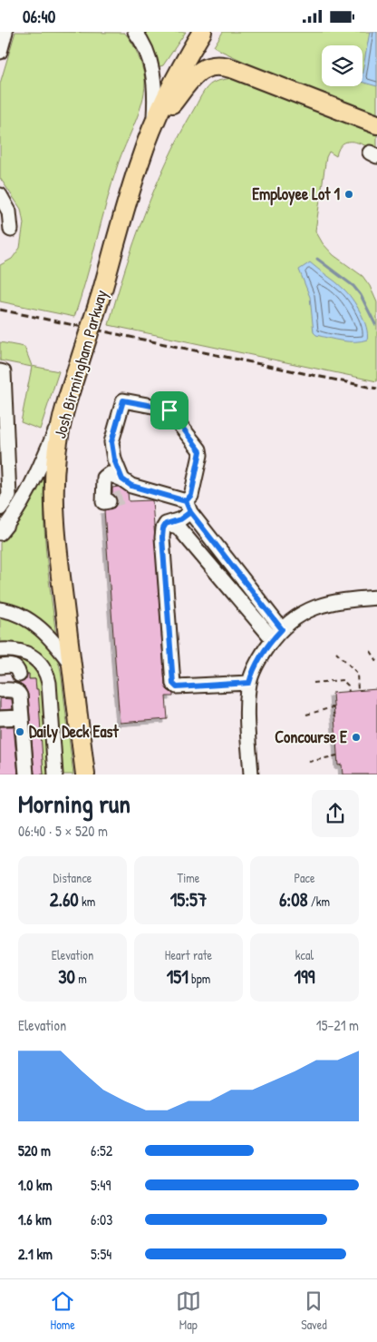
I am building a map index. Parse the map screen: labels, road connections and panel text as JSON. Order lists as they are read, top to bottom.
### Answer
{
  "streets": {
    "main road": ["Josh Birmingham Parkway"]
  },
  "places": ["Employee Lot 1", "Daily Deck East", "Concourse E"],
  "page": {
    "status": "06:40",
    "heading": ["Morning run", "06:40 · 5 × 520 m"],
    "stats": [
      ["Distance", "2.60 km"],
      ["Time", "15:57"],
      ["Pace", "6:08 /km"],
      ["Elevation", "30 m"],
      ["Heart rate", "151 bpm"],
      ["kcal", "199"]
    ],
    "chart": ["Elevation", "15–21 m"],
    "list": [
      {
        "name": "520 m",
        "note": "6:52"
      },
      {
        "name": "1.0 km",
        "note": "5:49"
      },
      {
        "name": "1.6 km",
        "note": "6:03"
      },
      {
        "name": "2.1 km",
        "note": "5:54"
      }
    ],
    "tabs": ["Home", "Map", "Saved"]
  }
}
